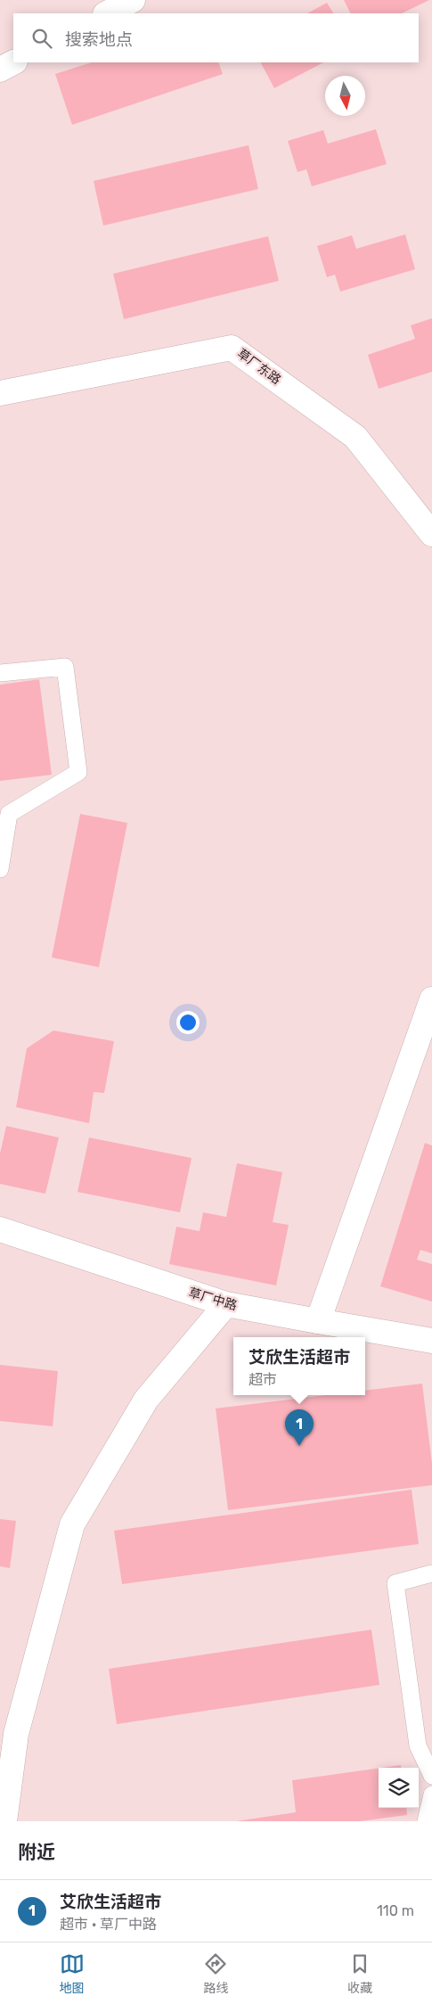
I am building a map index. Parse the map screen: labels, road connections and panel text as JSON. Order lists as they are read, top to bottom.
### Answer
{
  "streets": {
    "street": ["草厂东路", "草厂中路"]
  },
  "north": "bottom",
  "page": {
    "search": "搜索地点",
    "popup": ["艾欣生活超市", "超市"],
    "pins": "1",
    "heading": "附近",
    "list": [
      {
        "mark": "1",
        "name": "艾欣生活超市",
        "note": "超市 · 草厂中路",
        "value": "110 m"
      }
    ],
    "nav": ["地图", "路线", "收藏"]
  }
}
